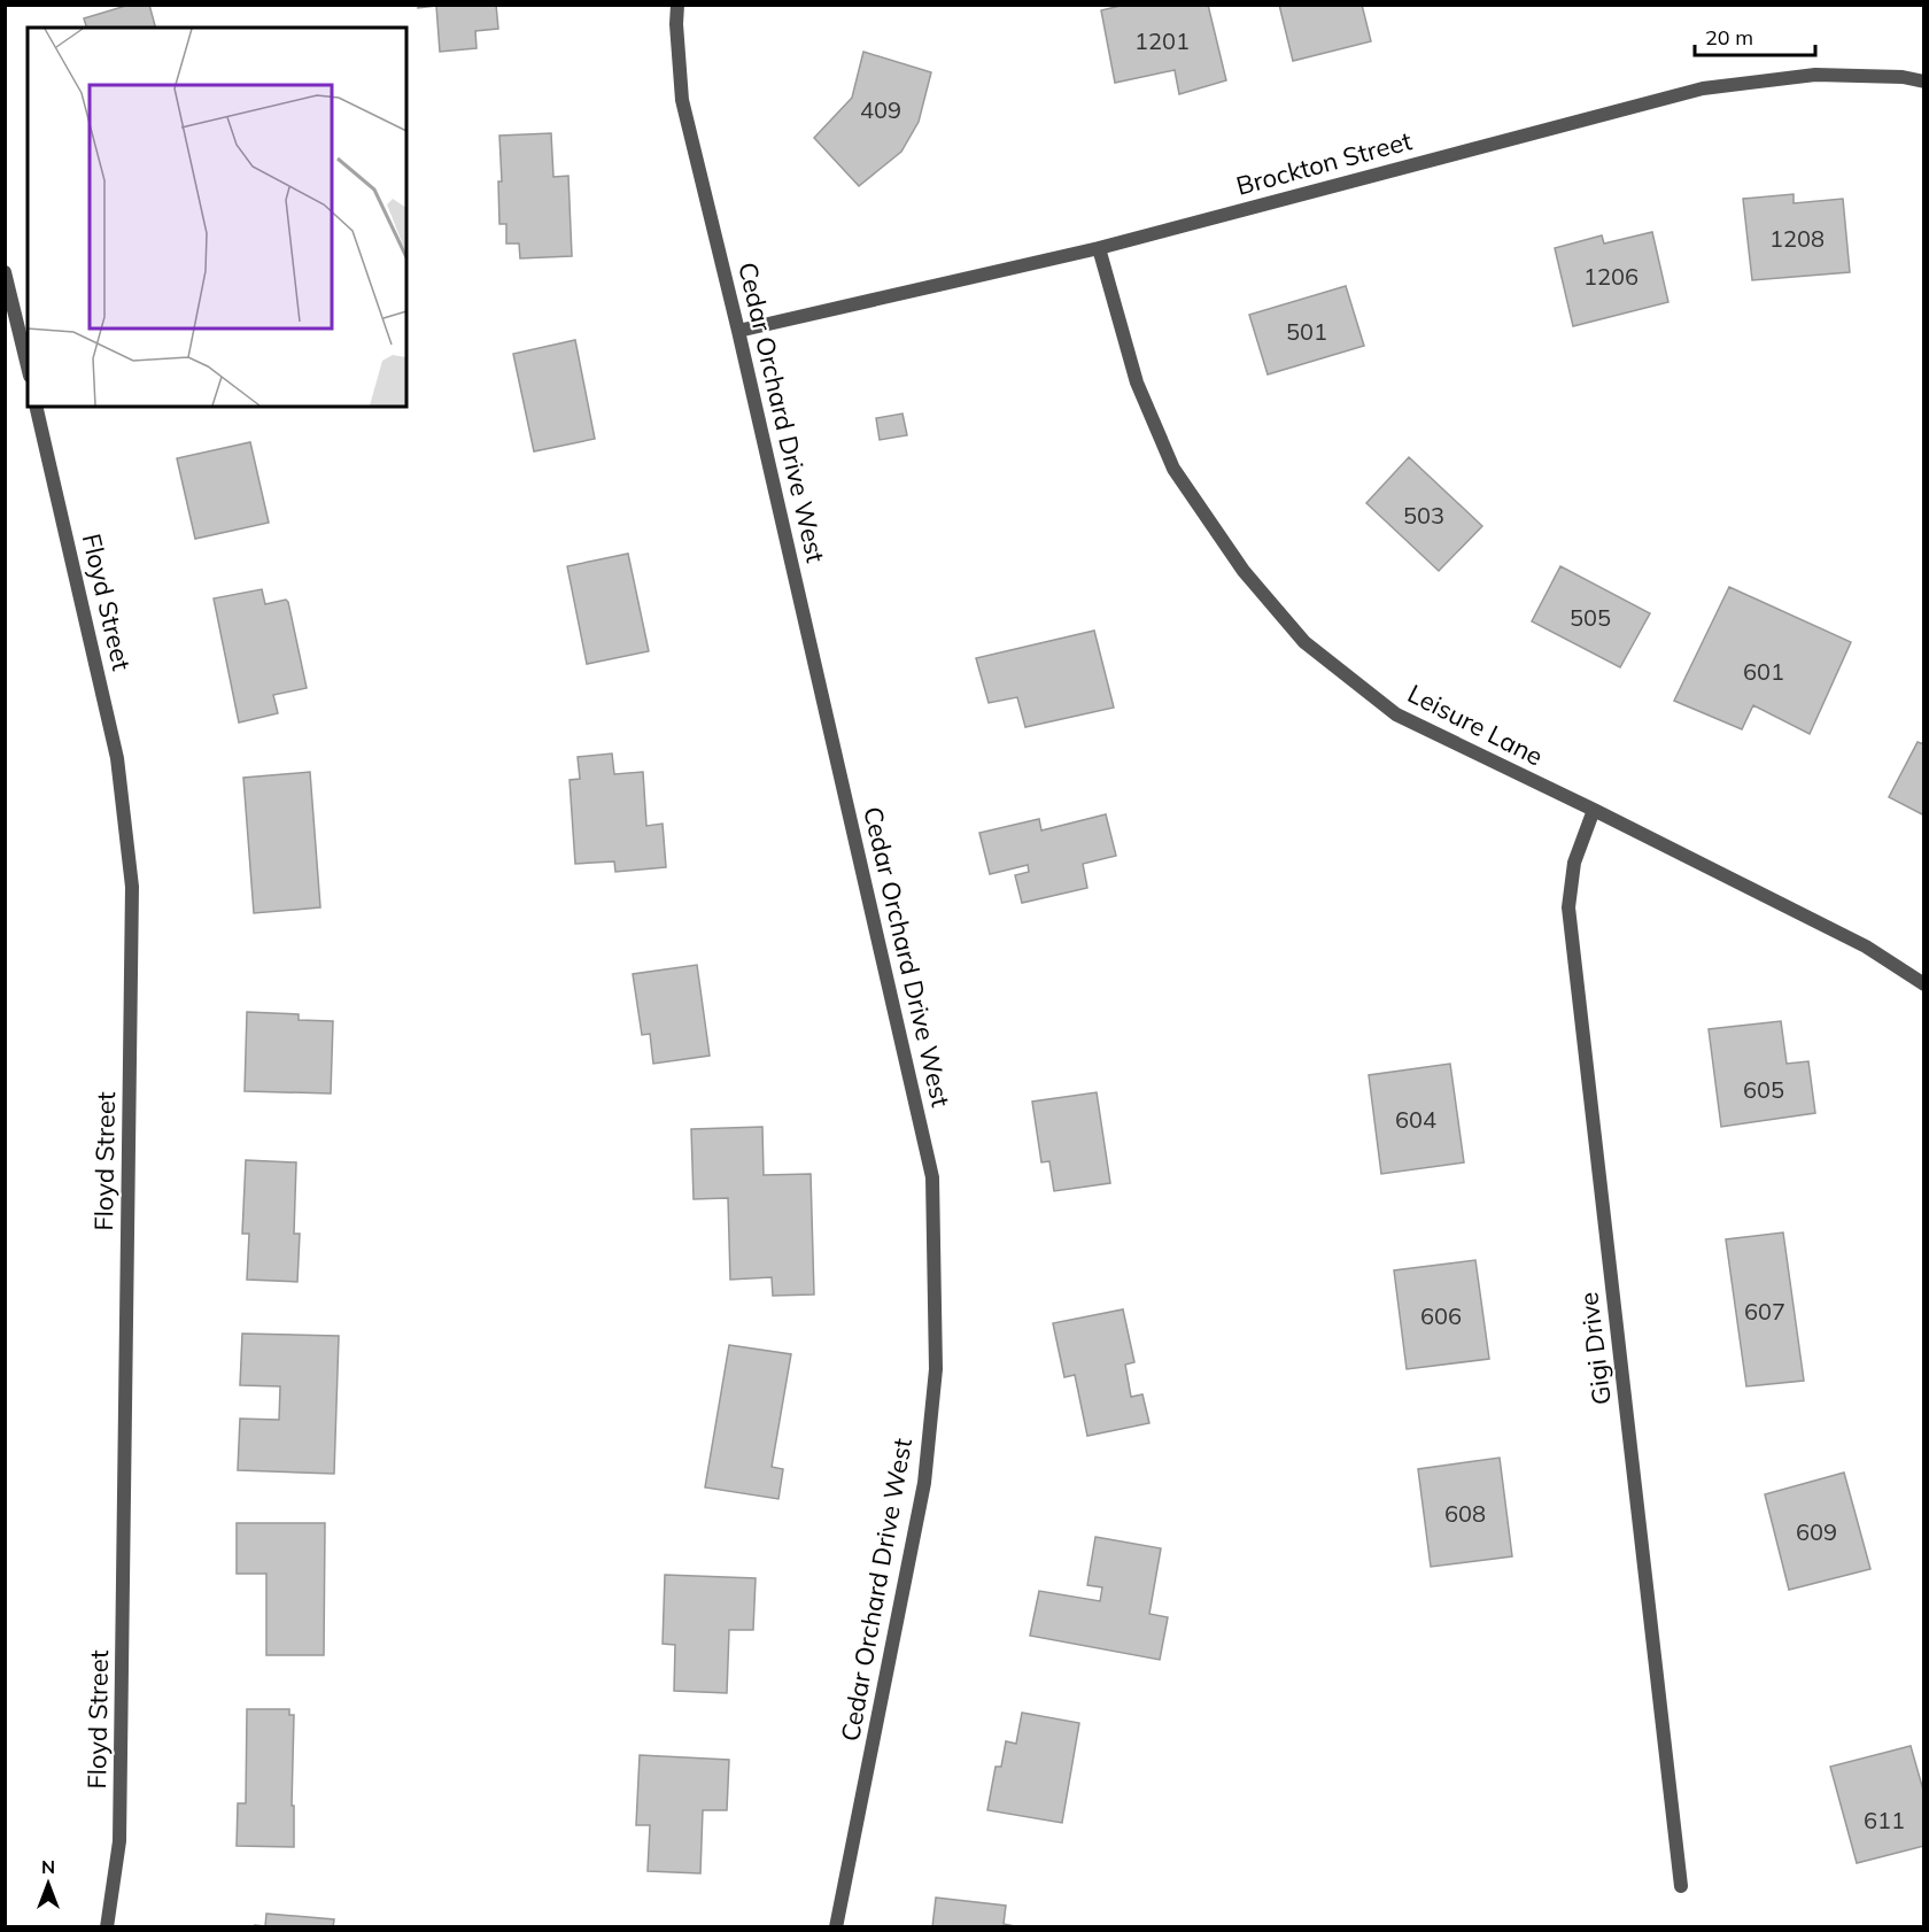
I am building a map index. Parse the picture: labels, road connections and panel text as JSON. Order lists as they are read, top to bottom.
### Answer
{
  "streets": {
    "street": [
      "Brockton Street",
      "Cedar Orchard Drive West",
      "Floyd Street",
      "Leisure Lane",
      "Gigi Drive"
    ]
  },
  "crossings": [
    ["Brockton Street", "Cedar Orchard Drive West"],
    ["Brockton Street", "Leisure Lane"],
    ["Leisure Lane", "Gigi Drive"]
  ],
  "house_numbers": [
    "1201",
    "409",
    "1208",
    "1206",
    "501",
    "503",
    "505",
    "601",
    "605",
    "604",
    "607",
    "606",
    "608",
    "609",
    "611"
  ],
  "scale_bar": "20 m",
  "north": "top"
}
